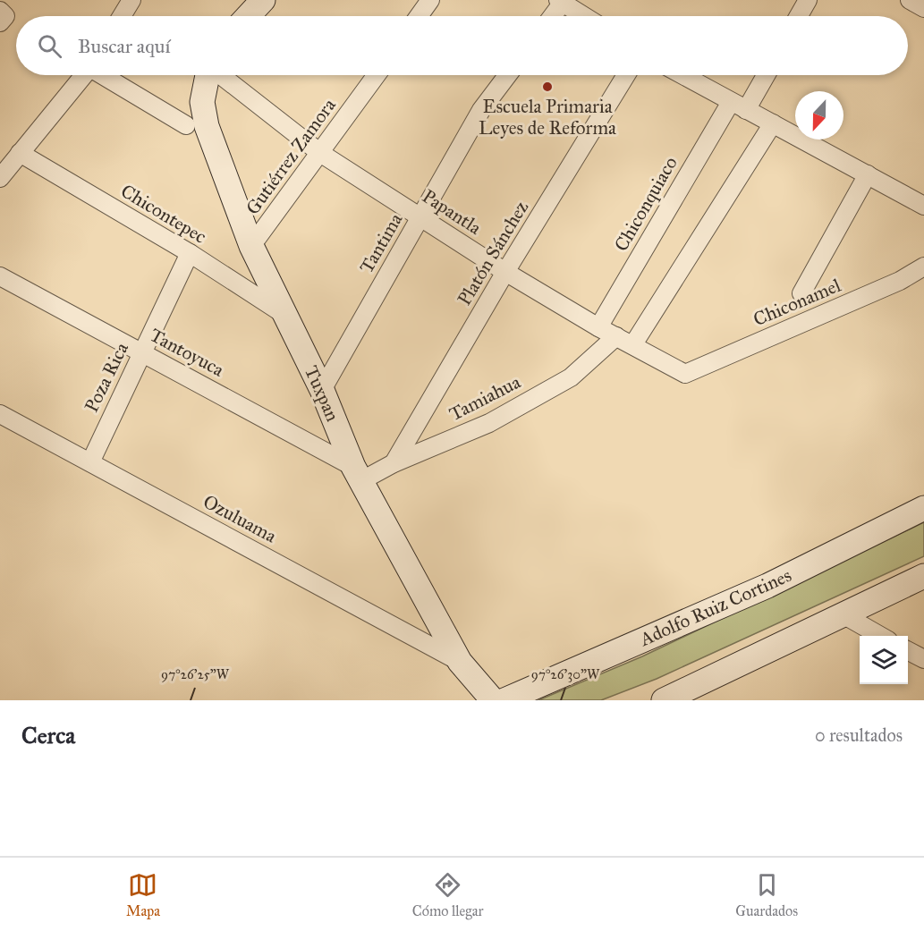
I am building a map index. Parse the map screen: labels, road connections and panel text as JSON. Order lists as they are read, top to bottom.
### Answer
{
  "streets": {
    "main road": ["Tuxpan", "Adolfo Ruiz Cortines"],
    "street": [
      "Gutiérrez Zamora",
      "Chiconquiaco",
      "Papantla",
      "Chicontepec",
      "Tantima",
      "Platón Sánchez",
      "Chiconamel",
      "Tantoyuca",
      "Poza Rica",
      "Tamiahua",
      "Ozuluama"
    ]
  },
  "crossings": [
    ["Gutiérrez Zamora", "Papantla"],
    ["Gutiérrez Zamora", "Tuxpan"],
    ["Chiconquiaco", "Papantla"],
    ["Papantla", "Tantima"],
    ["Papantla", "Platón Sánchez"],
    ["Papantla", "Chiconamel"],
    ["Papantla", "Tamiahua"],
    ["Chicontepec", "Poza Rica"],
    ["Chicontepec", "Tuxpan"],
    ["Tantima", "Tuxpan"],
    ["Platón Sánchez", "Tamiahua"],
    ["Tantoyuca", "Poza Rica"],
    ["Tantoyuca", "Tuxpan"],
    ["Tantoyuca", "Tamiahua"],
    ["Poza Rica", "Ozuluama"],
    ["Tuxpan", "Tamiahua"],
    ["Tuxpan", "Ozuluama"]
  ],
  "places": ["Escuela Primaria Leyes de Reforma"],
  "north": "bottom",
  "page": {
    "search": "Buscar aquí",
    "heading": ["Cerca", "0 resultados"],
    "nav": ["Mapa", "Cómo llegar", "Guardados"]
  },
  "coordinates": ["97°26'25\"W", "97°26'30\"W"]
}
